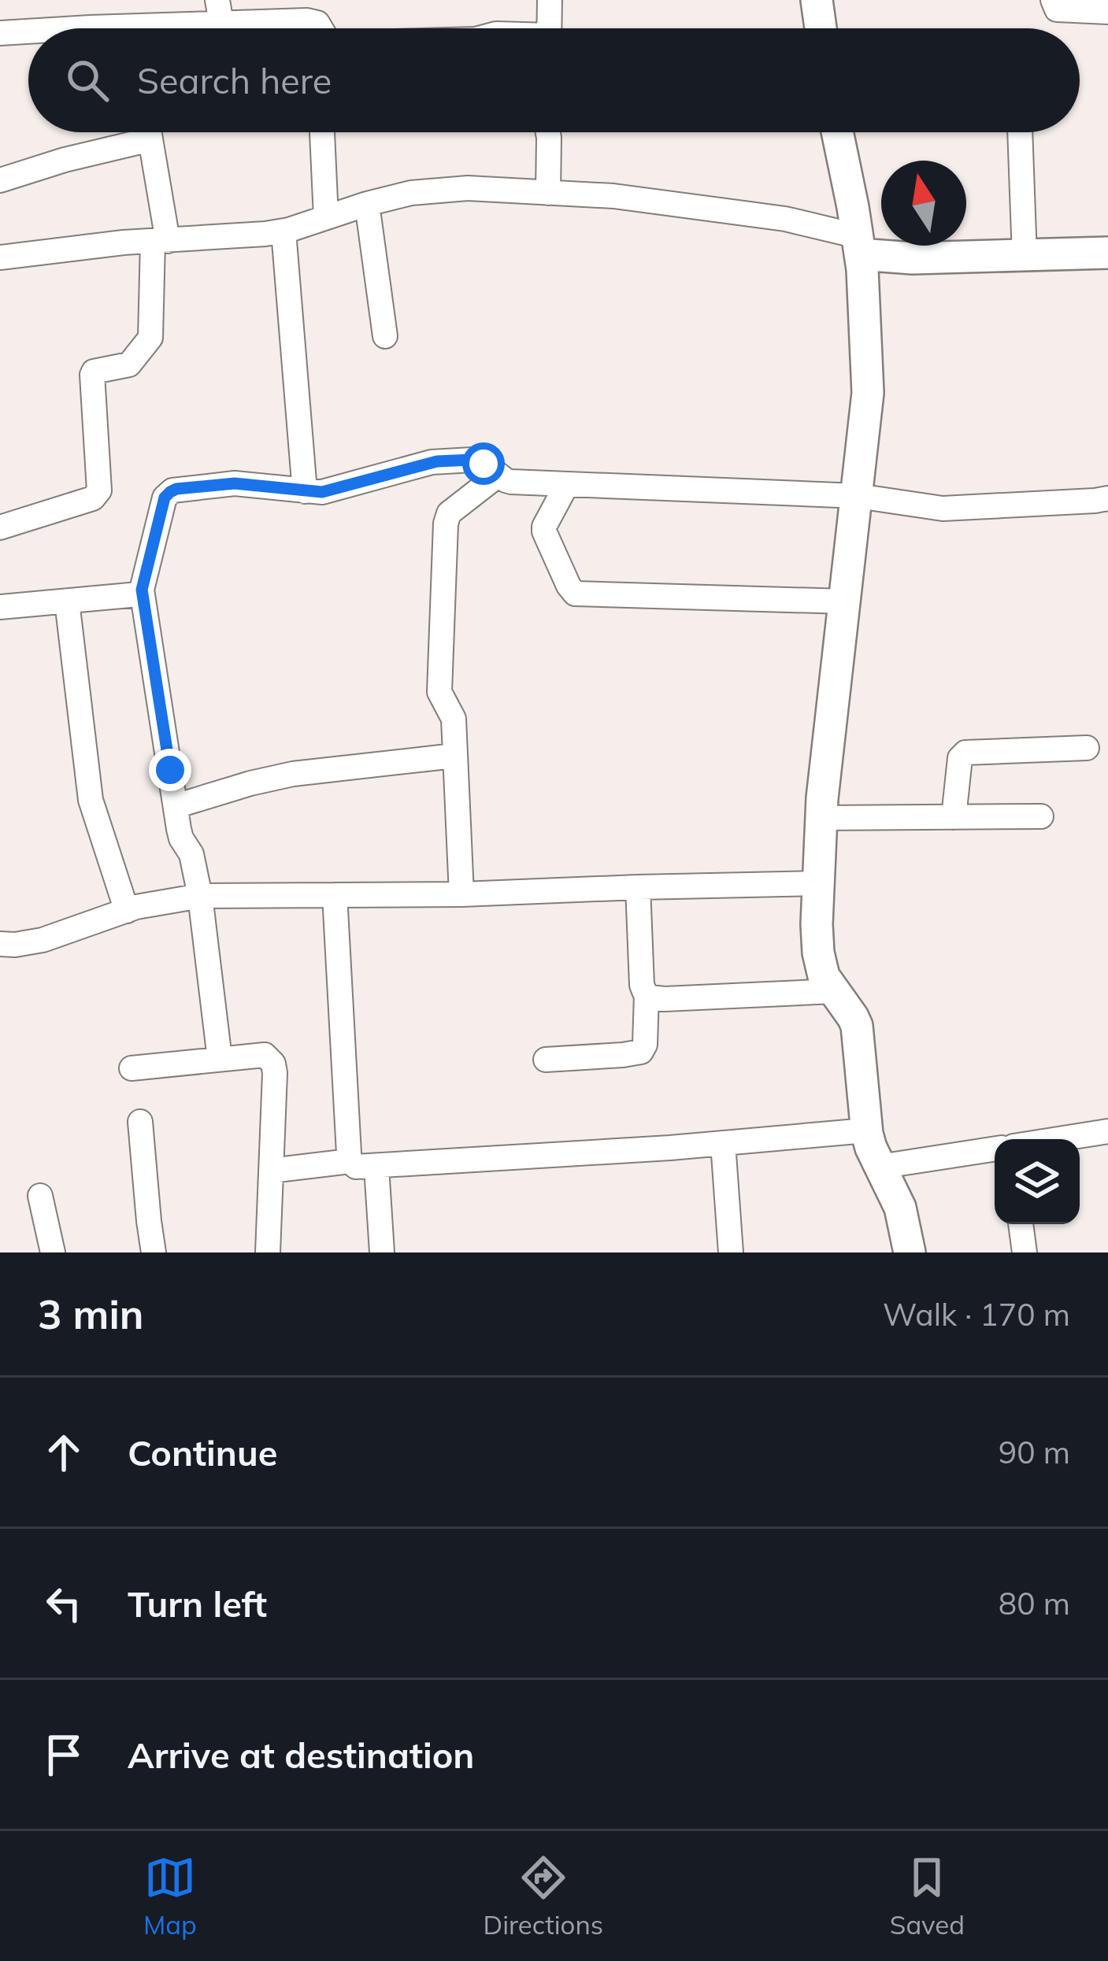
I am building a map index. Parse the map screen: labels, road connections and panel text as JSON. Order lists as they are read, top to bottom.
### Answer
{
  "north": "top",
  "page": {
    "search": "Search here",
    "heading": ["3 min", "Walk · 170 m"],
    "list": [
      ["Continue", "90 m"],
      ["Turn left", "80 m"],
      "Arrive at destination"
    ],
    "nav": ["Map", "Directions", "Saved"]
  }
}
